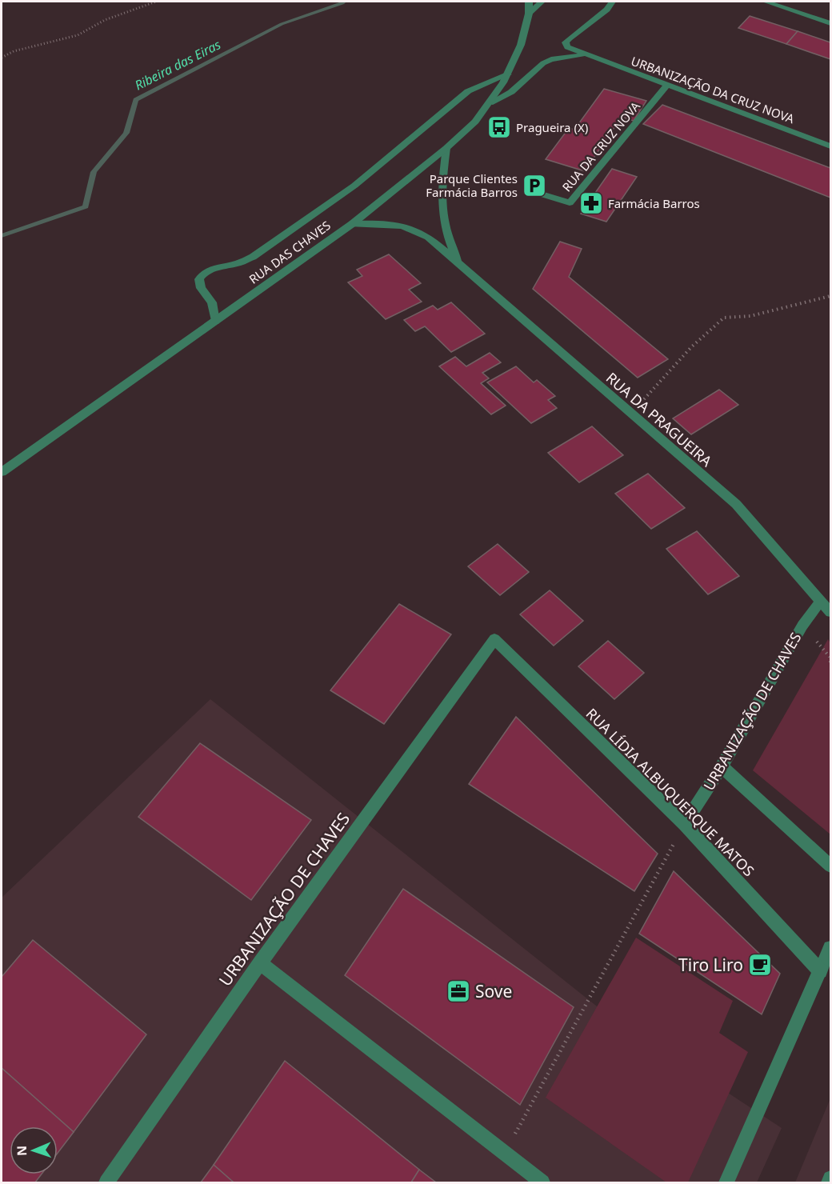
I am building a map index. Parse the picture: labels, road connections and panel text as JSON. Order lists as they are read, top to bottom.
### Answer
{
  "streets": {
    "street": [
      "URBANIZAÇÃO DA CRUZ NOVA",
      "RUA DA CRUZ NOVA",
      "RUA DAS CHAVES",
      "RUA DA PRAGUEIRA",
      "URBANIZAÇÃO DE CHAVES",
      "RUA LÍDIA ALBUQUERQUE MATOS"
    ]
  },
  "crossings": [
    ["URBANIZAÇÃO DA CRUZ NOVA", "RUA DA CRUZ NOVA"],
    ["RUA DAS CHAVES", "RUA DA PRAGUEIRA"],
    ["RUA DA PRAGUEIRA", "URBANIZAÇÃO DE CHAVES"],
    ["URBANIZAÇÃO DE CHAVES", "RUA LÍDIA ALBUQUERQUE MATOS"]
  ],
  "water": ["Ribeira das Eiras"],
  "places": {
    "bus stop": ["Pragueira (X)"],
    "parking": ["Parque Clientes Farmácia Barros"],
    "pharmacy": ["Farmácia Barros"],
    "cafe": ["Tiro Liro"],
    "office": ["Sove"]
  },
  "north": "left"
}
